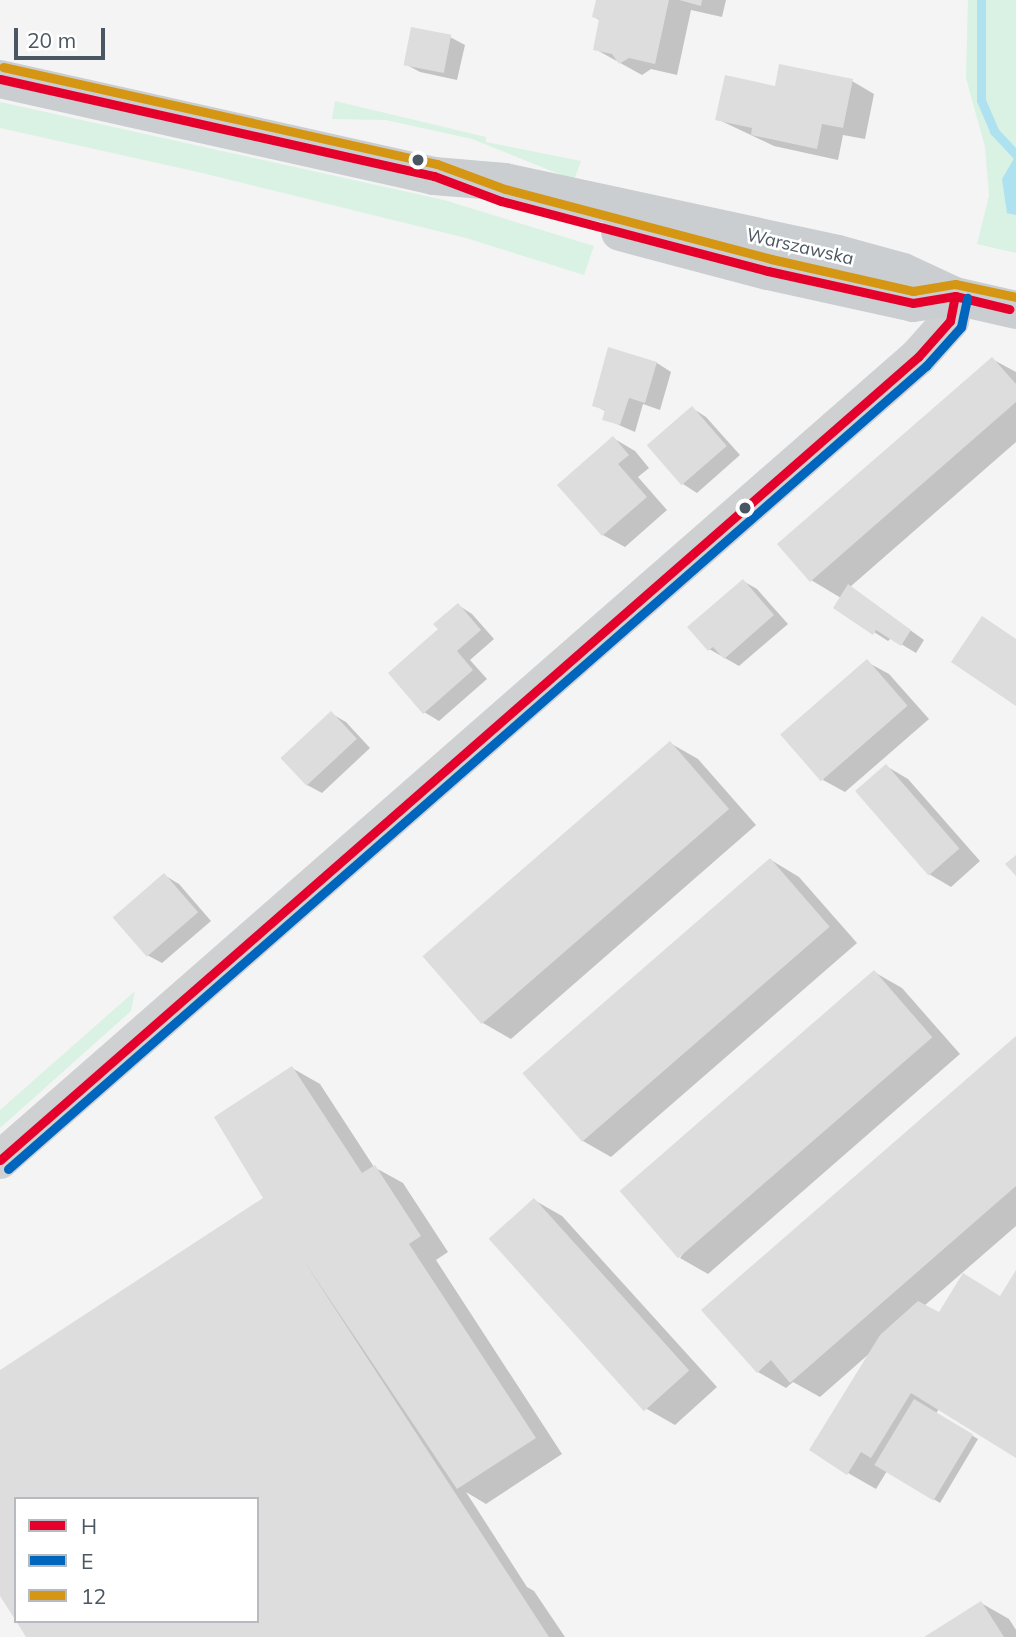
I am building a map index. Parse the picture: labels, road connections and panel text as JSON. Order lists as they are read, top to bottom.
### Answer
{
  "streets": {
    "main road": ["Warszawska"]
  },
  "lines": ["transit line 12", "transit line H", "transit line E"],
  "legend": ["H", "E", "12"],
  "scale_bar": "20 m"
}
